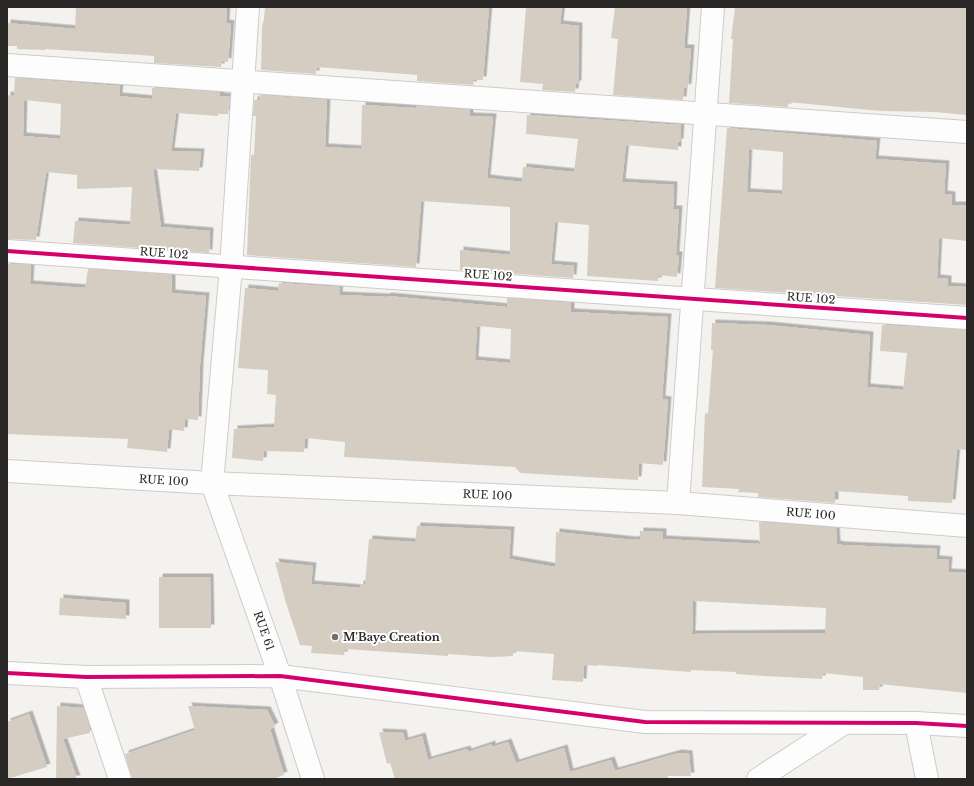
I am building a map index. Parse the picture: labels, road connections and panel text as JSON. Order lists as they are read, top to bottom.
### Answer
{
  "streets": {
    "street": ["RUE 102", "RUE 100", "RUE 61"]
  },
  "crossings": [
    ["RUE 100", "RUE 61"]
  ],
  "places": ["M'Baye Creation"]
}
